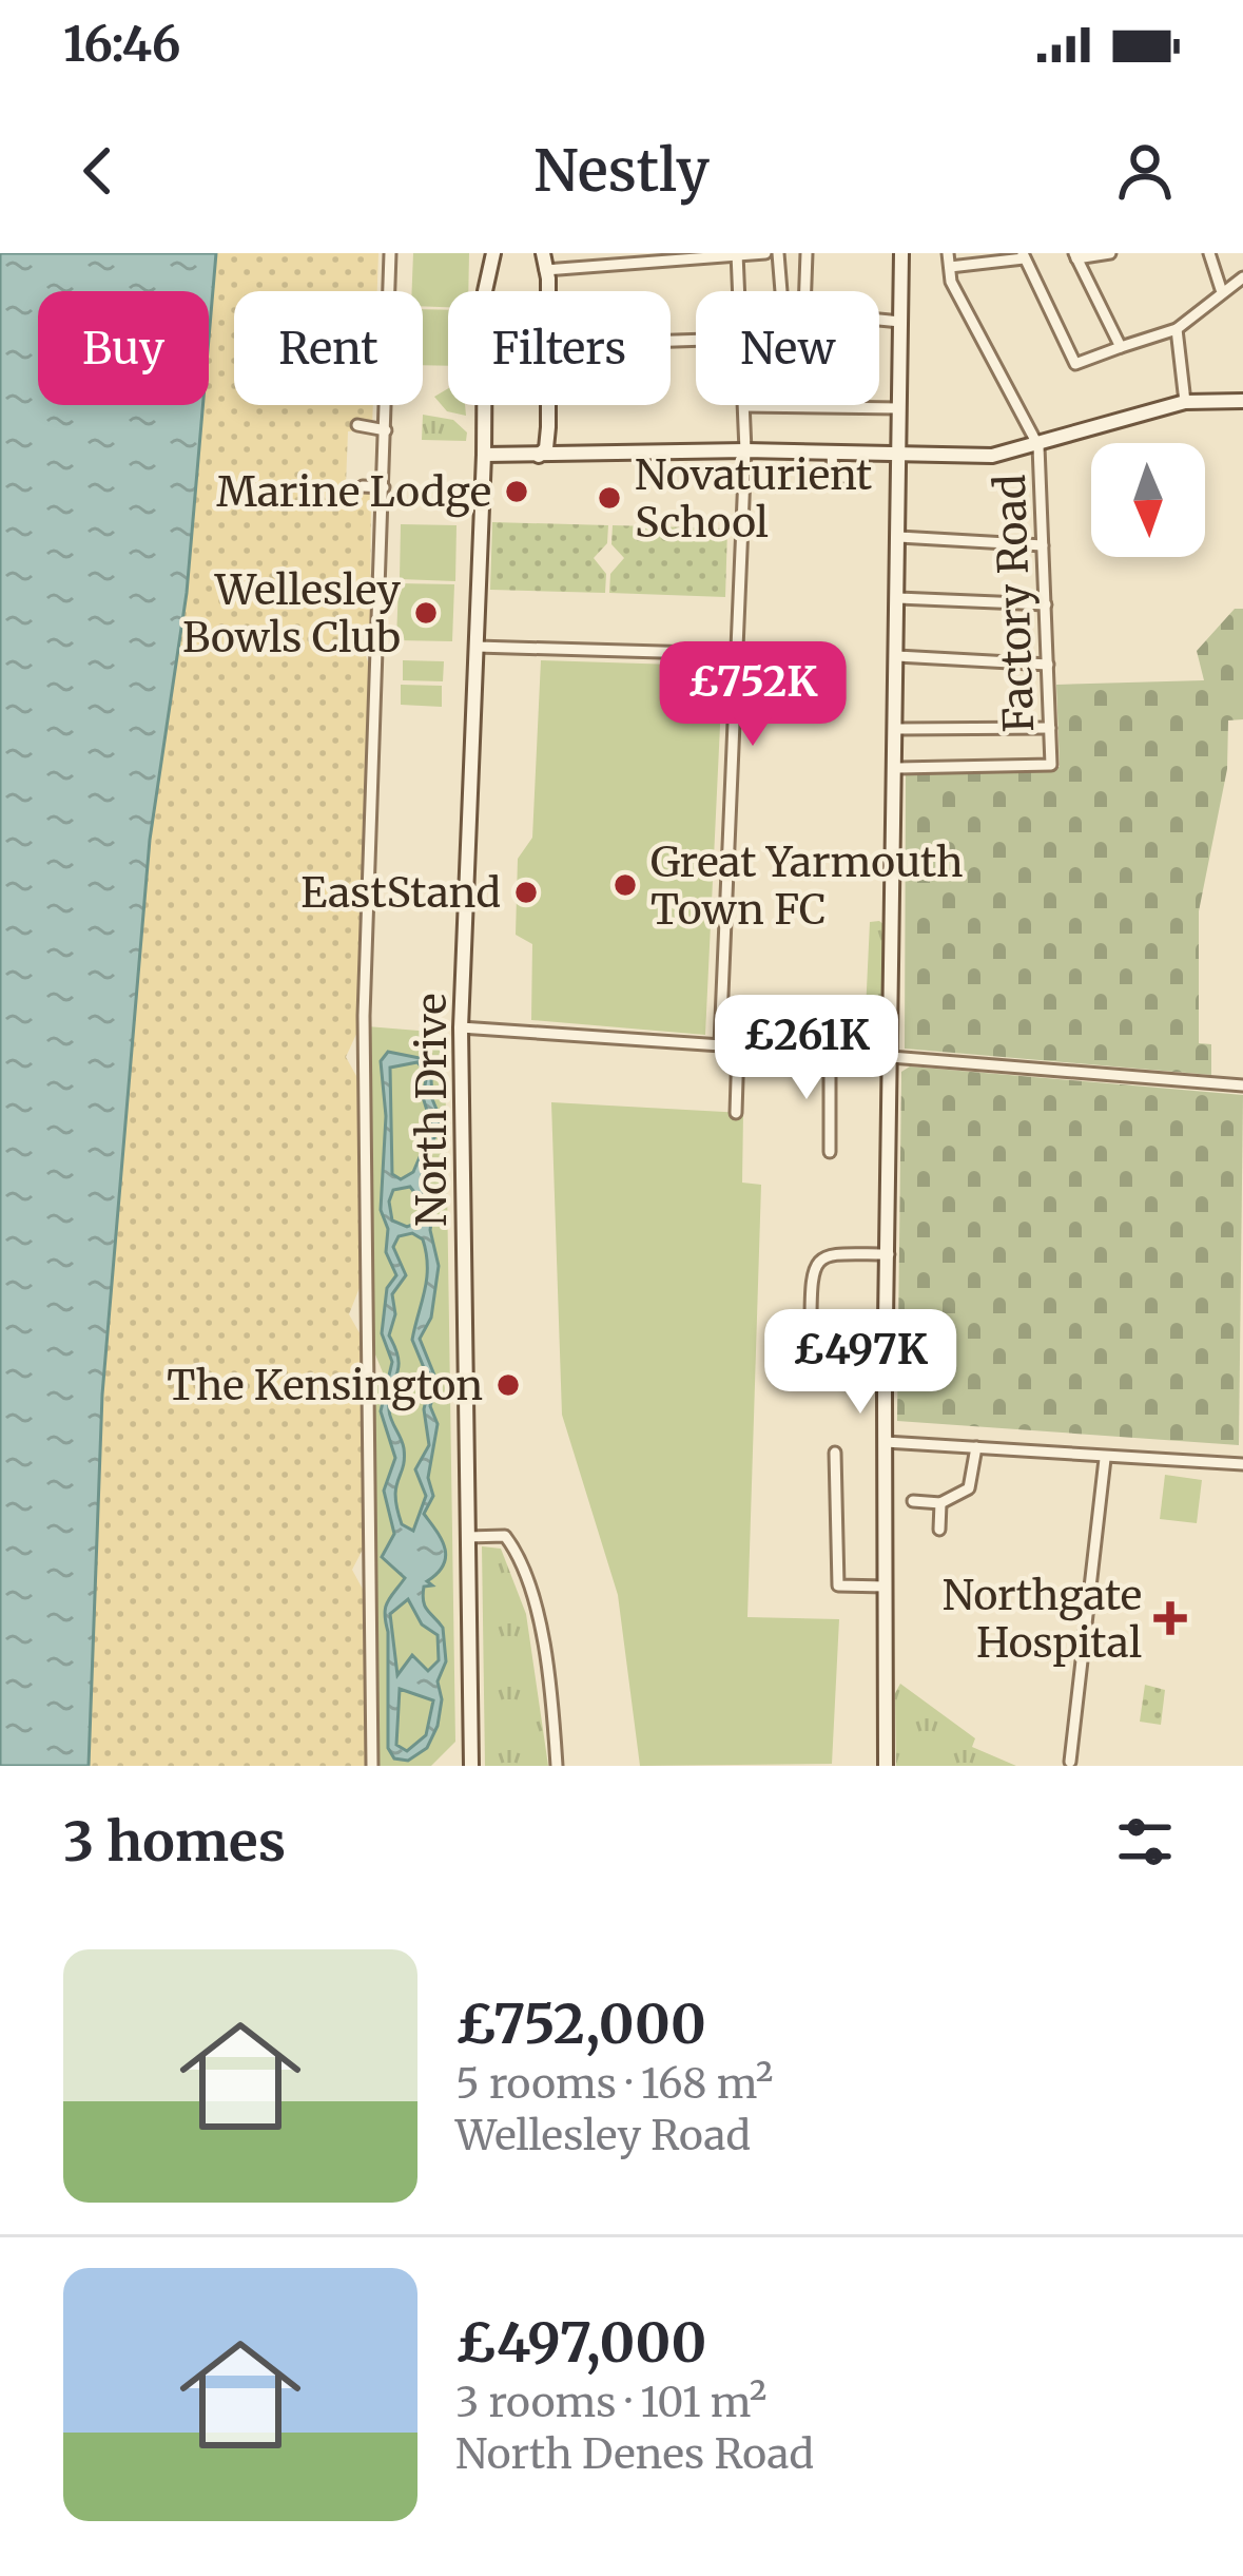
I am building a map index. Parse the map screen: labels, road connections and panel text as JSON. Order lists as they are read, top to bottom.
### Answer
{
  "streets": {
    "street": ["Factory Road", "North Drive"]
  },
  "places": {
    "other": [
      "Marine Lodge",
      "Novaturient School",
      "Wellesley Bowls Club",
      "Great Yarmouth Town FC",
      "EastStand",
      "The Kensington"
    ],
    "health": ["Northgate Hospital"]
  },
  "north": "bottom",
  "page": {
    "status": "16:46",
    "header": "Nestly",
    "chip": [
      "Buy",
      "Rent",
      "Filters",
      "New"
    ],
    "price": ["£752K", "£261K", "£497K"],
    "heading": "3 homes",
    "list": [
      {
        "name": "£752,000",
        "note": "5 rooms · 168 m² · Wellesley Road"
      },
      {
        "name": "£497,000",
        "note": "3 rooms · 101 m² · North Denes Road"
      }
    ]
  }
}
